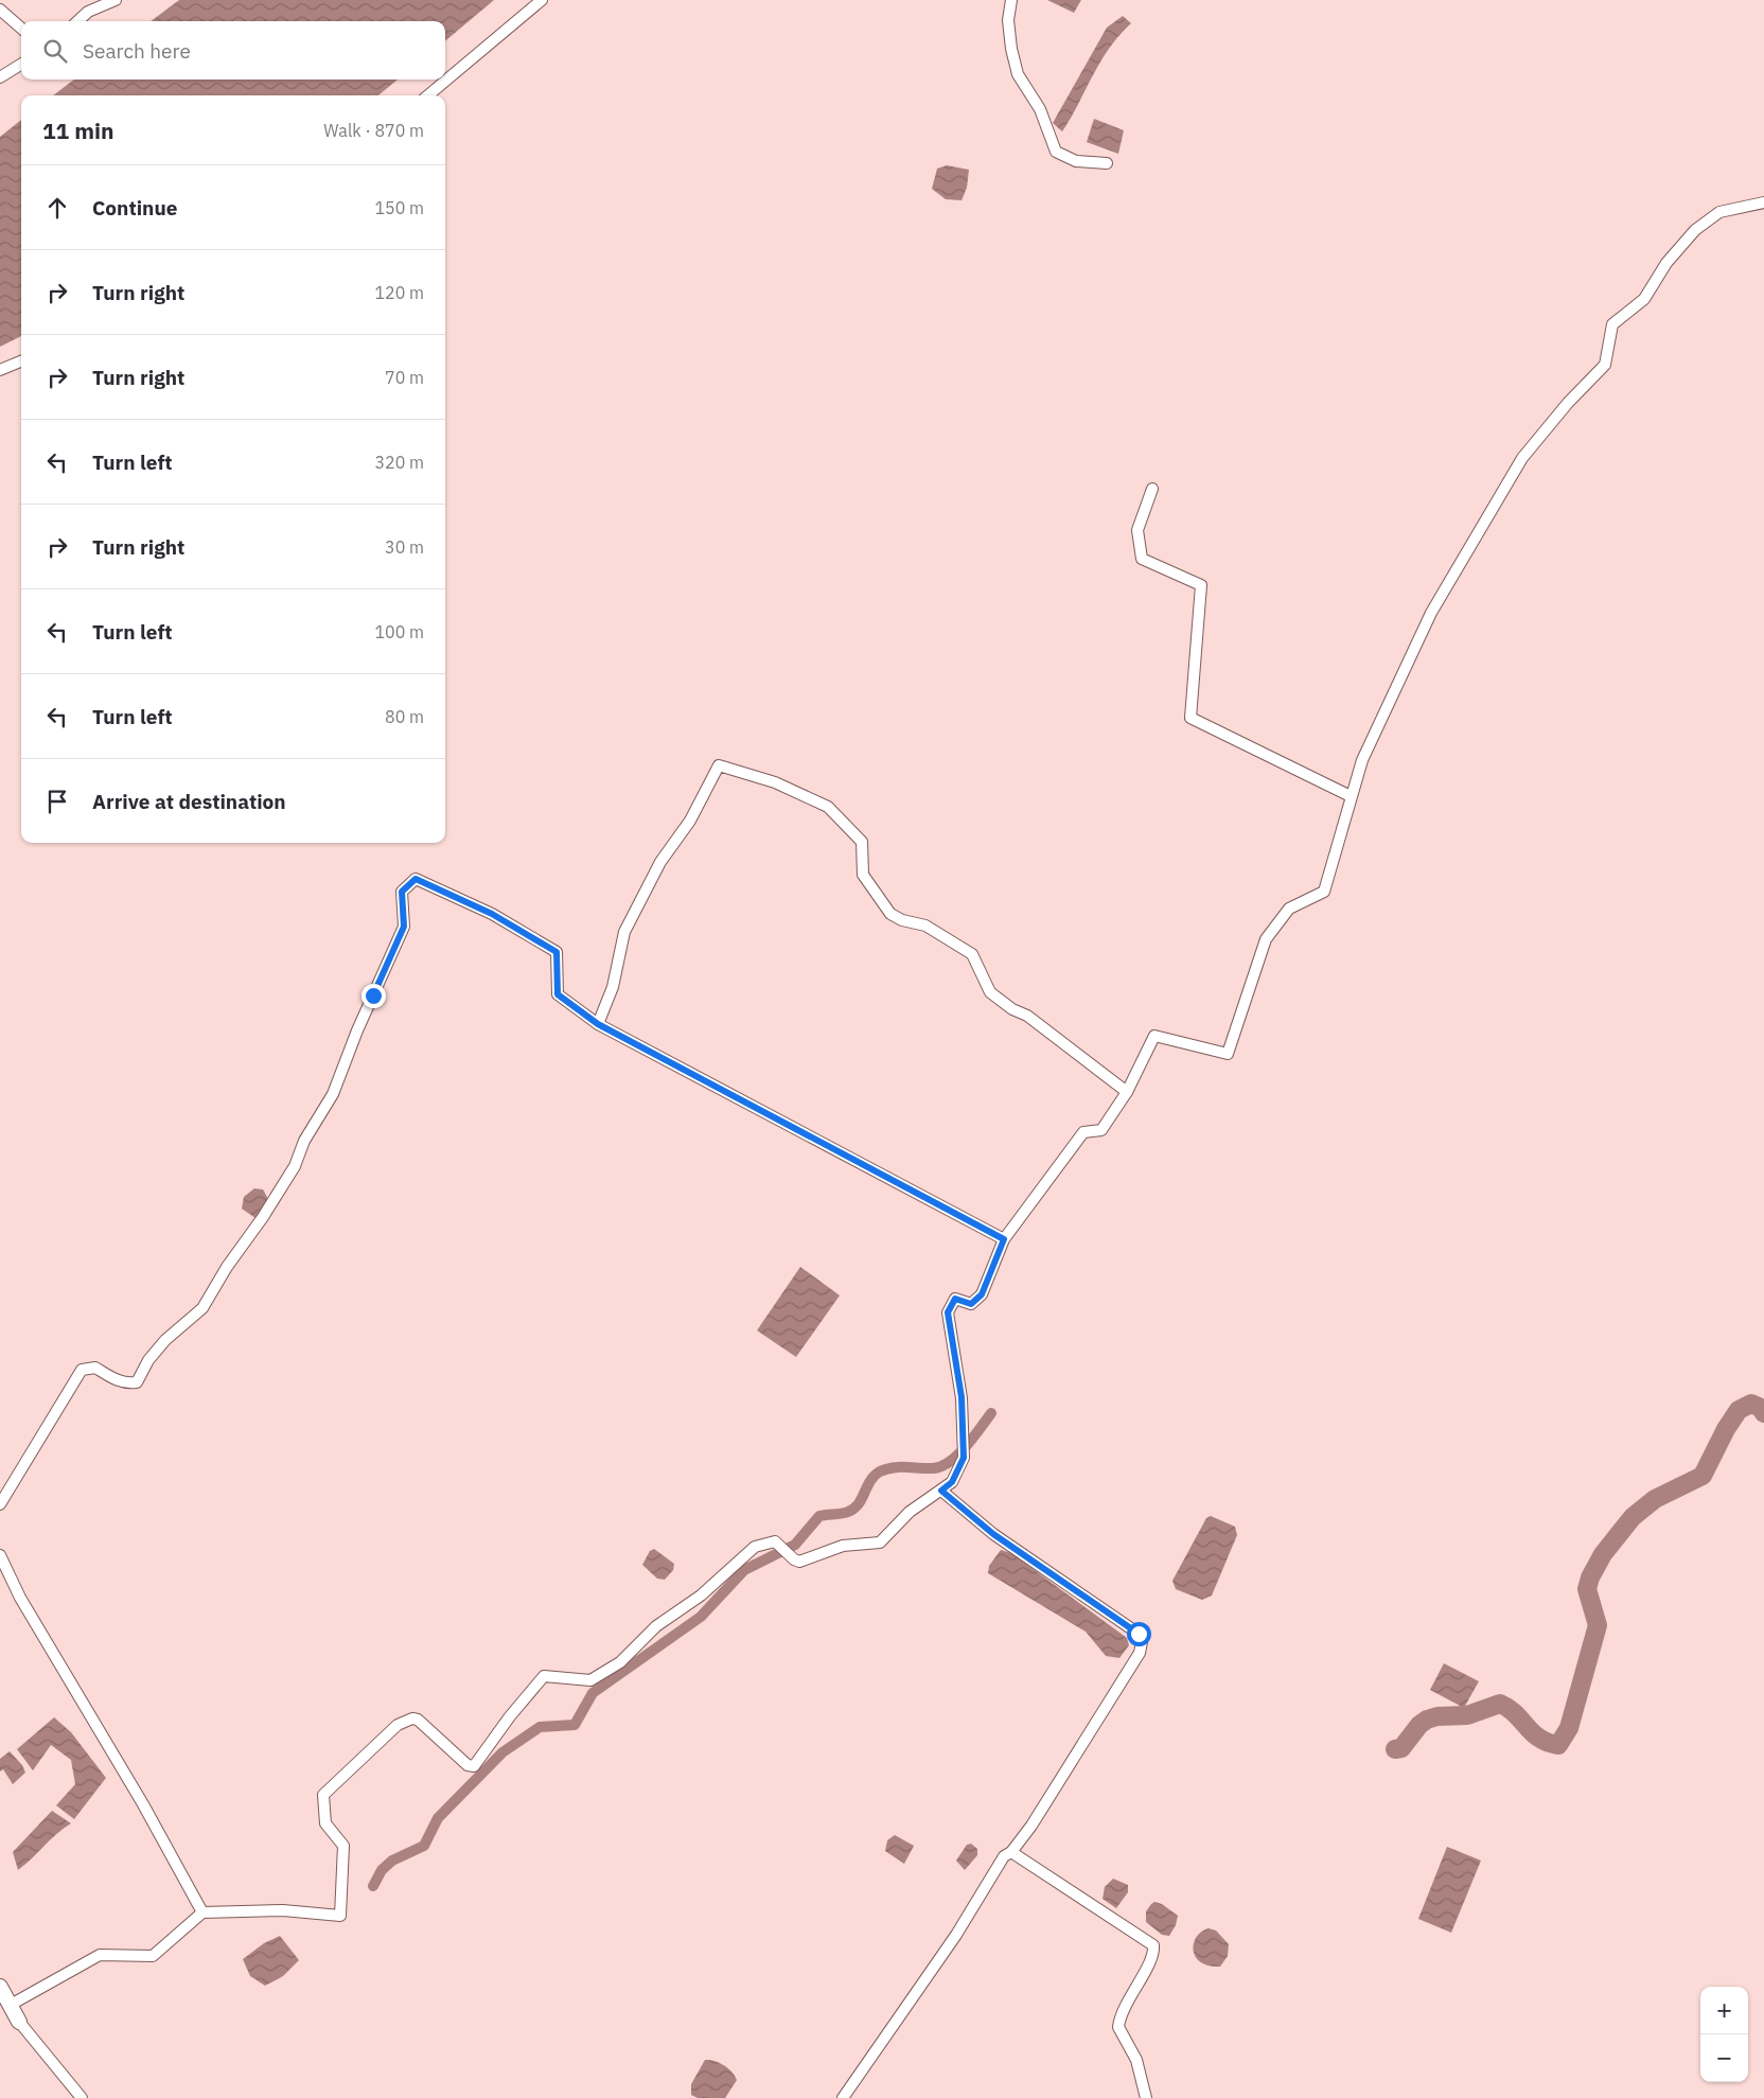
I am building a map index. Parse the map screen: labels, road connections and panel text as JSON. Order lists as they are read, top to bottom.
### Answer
{
  "page": {
    "search": "Search here",
    "heading": ["11 min", "Walk · 870 m"],
    "list": [
      ["Continue", "150 m"],
      ["Turn right", "120 m"],
      ["Turn right", "70 m"],
      ["Turn left", "320 m"],
      ["Turn right", "30 m"],
      ["Turn left", "100 m"],
      ["Turn left", "80 m"],
      "Arrive at destination"
    ],
    "map_buttons": ["+", "−"]
  }
}
